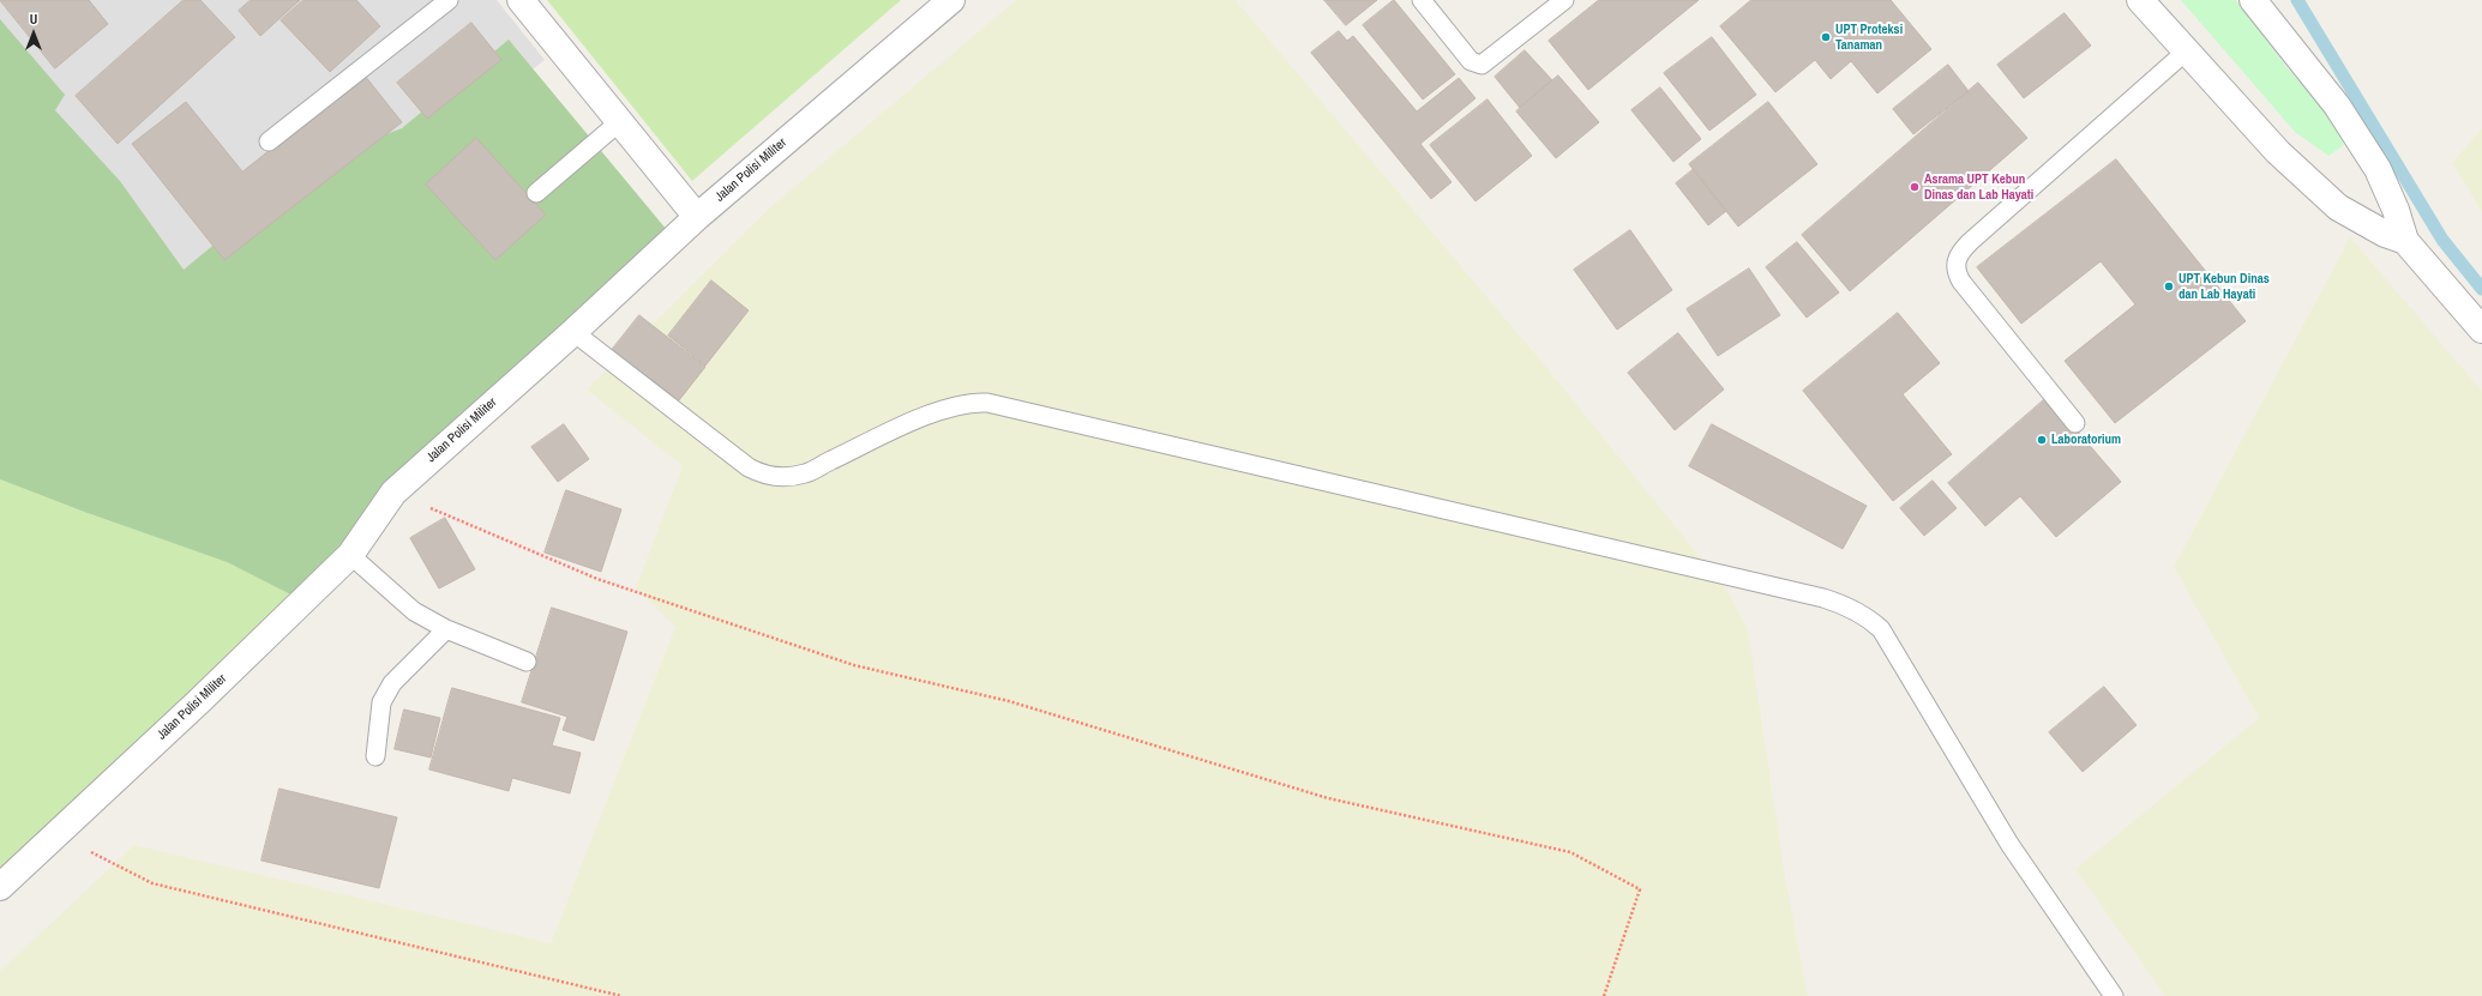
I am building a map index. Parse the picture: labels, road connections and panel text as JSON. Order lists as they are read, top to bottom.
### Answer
{
  "streets": {
    "street": ["Jalan Polisi Militer"]
  },
  "places": [
    "UPT Proteksi Tanaman",
    "Asrama UPT Kebun Dinas dan Lab Hayati",
    "UPT Kebun Dinas dan Lab Hayati",
    "Laboratorium"
  ],
  "north": "top"
}
